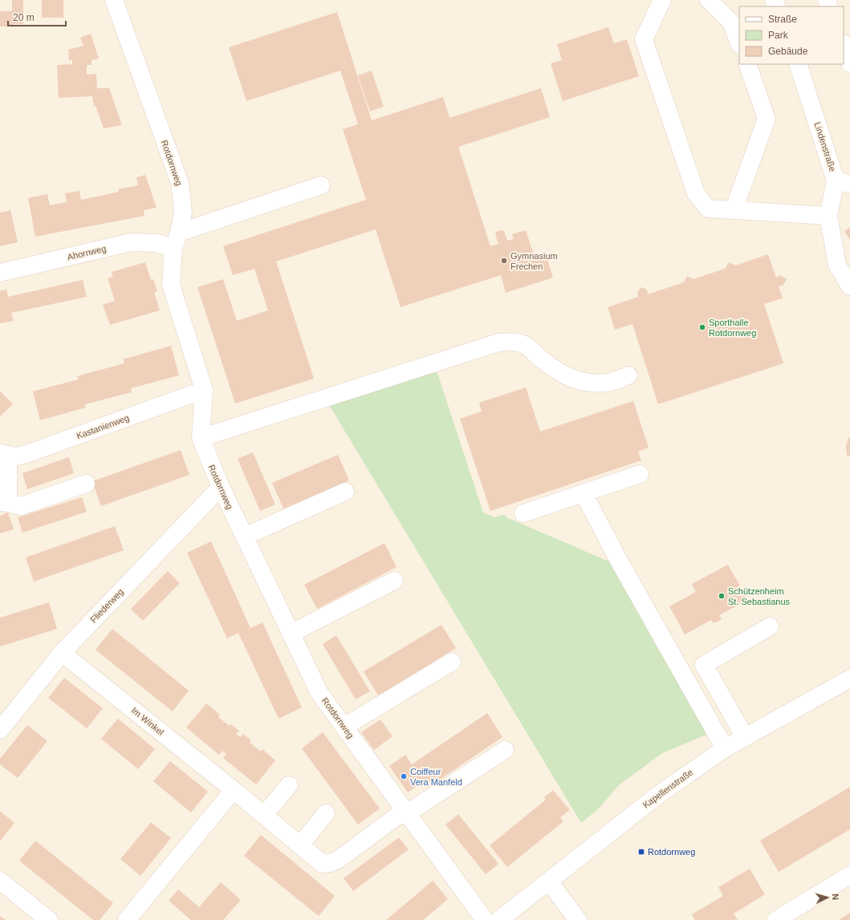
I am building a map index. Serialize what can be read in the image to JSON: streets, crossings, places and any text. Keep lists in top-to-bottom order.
{
  "streets": {
    "street": [
      "Lindenstraße",
      "Rotdornweg",
      "Ahornweg",
      "Kastanienweg",
      "Fliederweg",
      "Im Winkel",
      "Kapellenstraße"
    ]
  },
  "crossings": [
    ["Rotdornweg", "Ahornweg"],
    ["Rotdornweg", "Kastanienweg"],
    ["Rotdornweg", "Fliederweg"],
    ["Rotdornweg", "Im Winkel"],
    ["Fliederweg", "Im Winkel"]
  ],
  "places": {
    "other": [
      "Gymnasium Frechen",
      "Sporthalle Rotdornweg",
      "Schützenheim St. Sebastianus",
      "Coiffeur Vera Manfeld"
    ],
    "transit": ["Rotdornweg"]
  },
  "legend": ["Straße", "Park", "Gebäude"],
  "scale_bar": "20 m",
  "north": "right"
}
